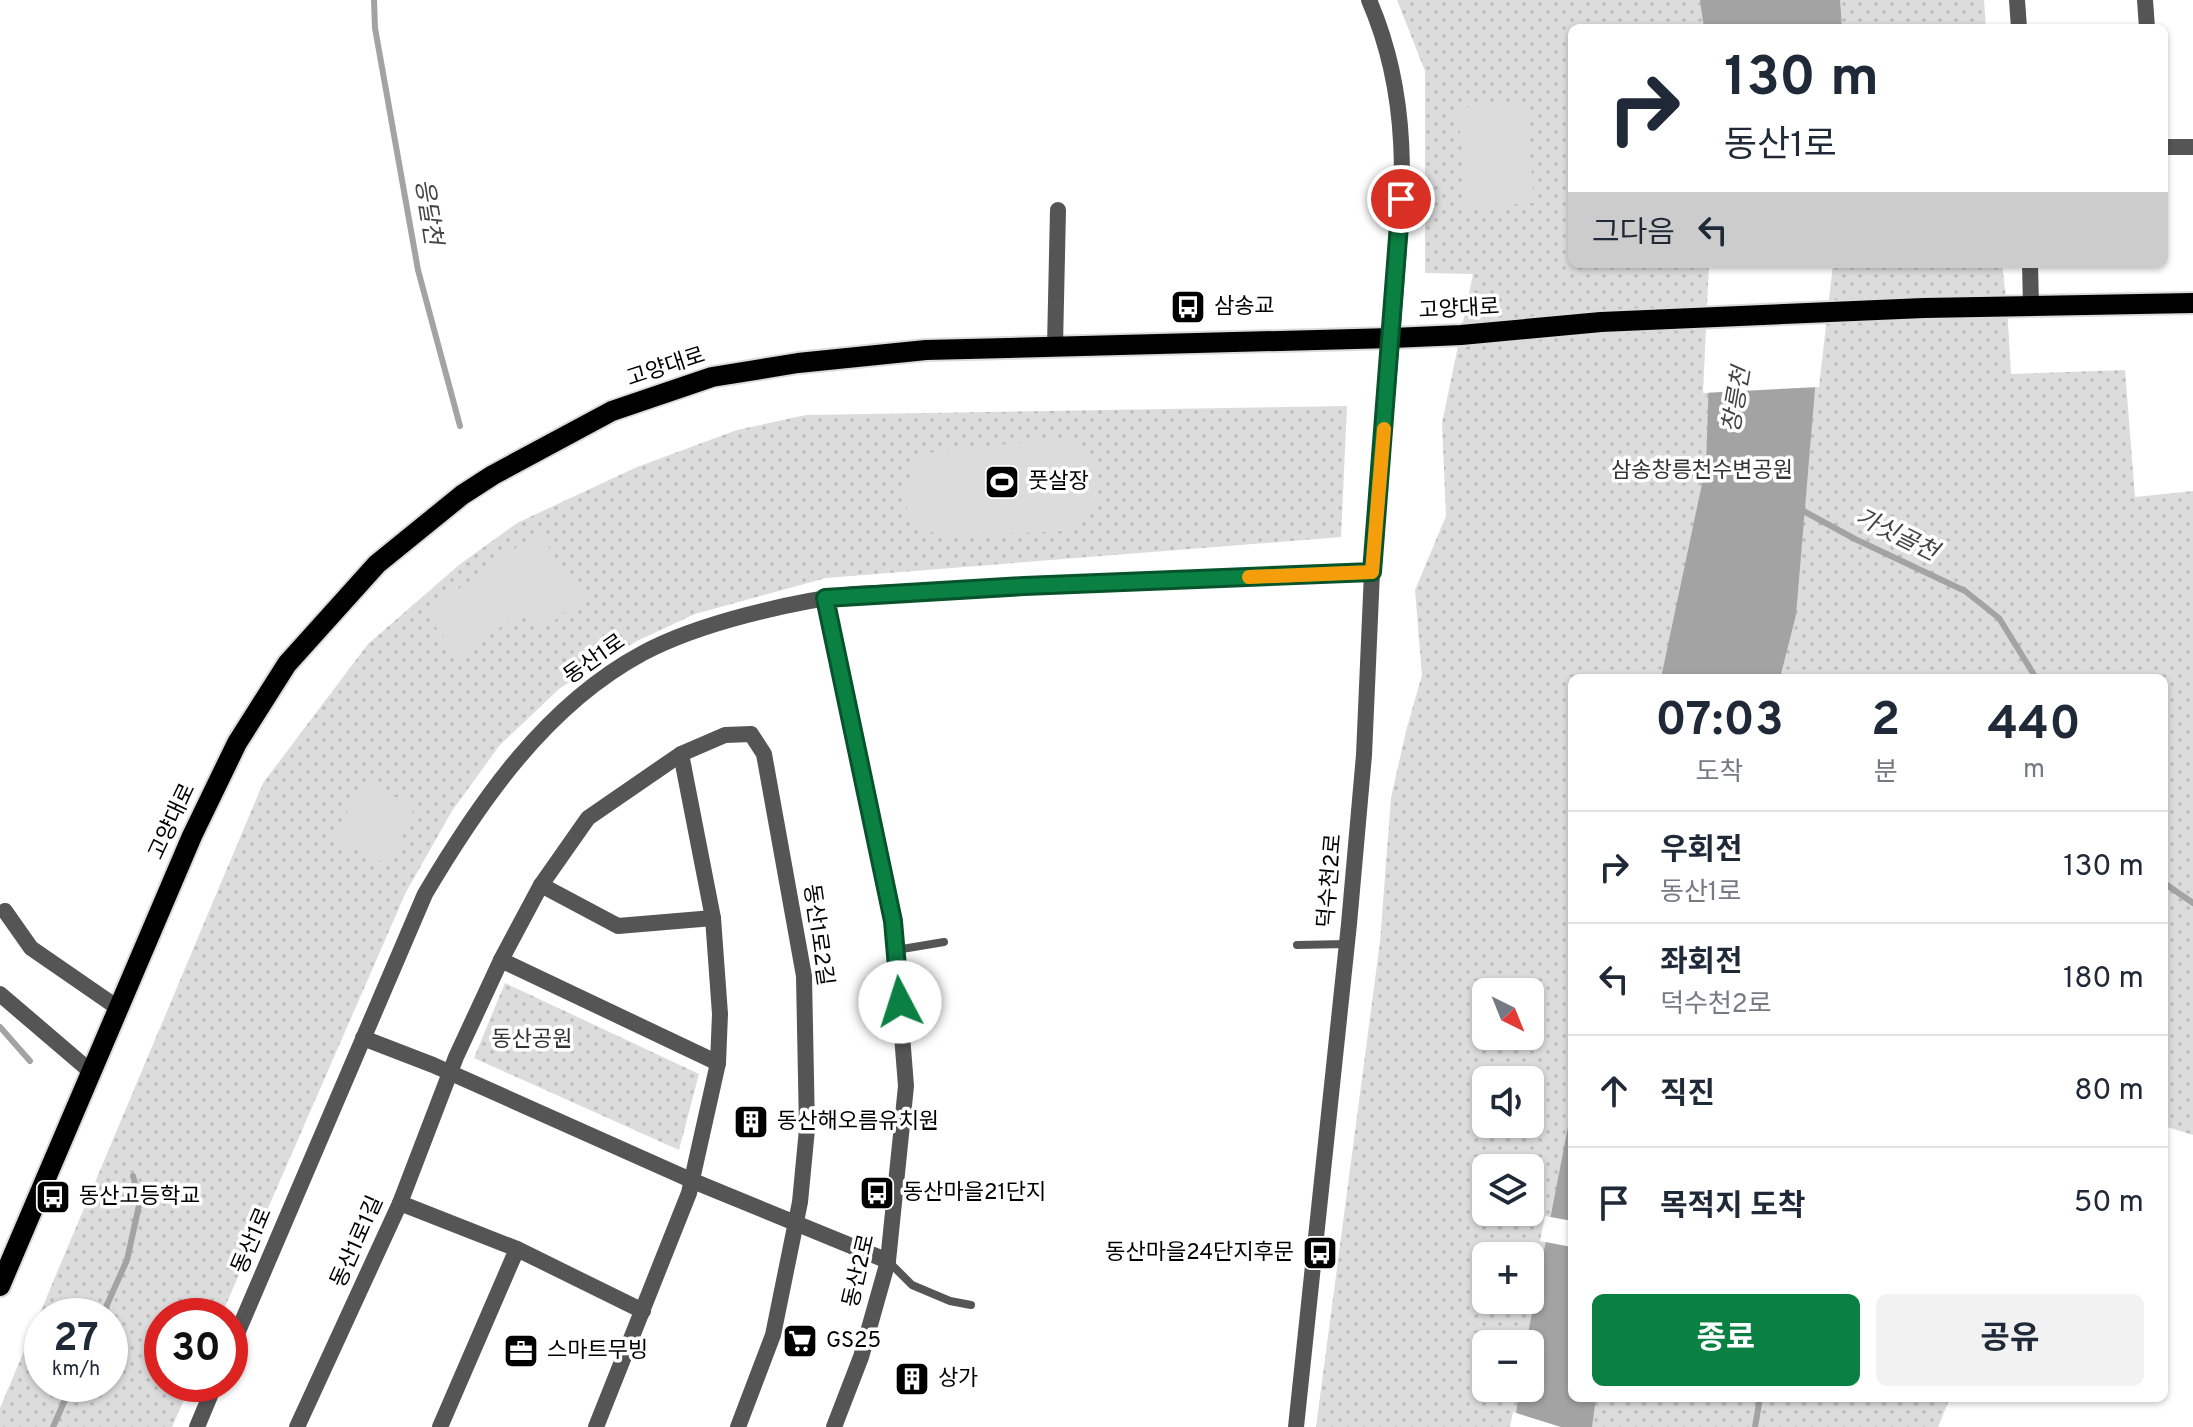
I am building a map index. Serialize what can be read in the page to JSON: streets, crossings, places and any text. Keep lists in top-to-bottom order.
{
  "streets": {
    "main road": ["고양대로"],
    "street": [
      "동산1로",
      "덕수천2로",
      "동산1로2길",
      "동산1로1길",
      "동산2로"
    ]
  },
  "crossings": [
    ["고양대로", "덕수천2로"],
    ["동산1로", "덕수천2로"],
    ["동산1로", "동산2로"],
    ["동산1로2길", "동산1로1길"]
  ],
  "water": ["응달천", "창릉천", "가싯골천"],
  "parks": ["삼송창릉천수변공원", "동산공원"],
  "places": {
    "bus stop": [
      "삼송교",
      "동산마을21단지",
      "동산고등학교",
      "동산마을24단지후문"
    ],
    "sports": ["풋살장"],
    "building": ["동산해오름유치원", "상가"],
    "supermarket": ["GS25"],
    "office": ["스마트무빙"]
  },
  "north": "bottom right",
  "page": {
    "turn": ["130 m", "동산1로"],
    "then": "그다음",
    "eta": [
      "07:03",
      "도착",
      "2",
      "분",
      "440",
      "m"
    ],
    "list": [
      {
        "name": "우회전",
        "note": "동산1로",
        "value": "130 m"
      },
      {
        "name": "좌회전",
        "note": "덕수천2로",
        "value": "180 m"
      },
      {
        "name": "직진",
        "value": "80 m"
      },
      {
        "name": "목적지 도착",
        "value": "50 m"
      }
    ],
    "map_buttons": ["+", "−"],
    "buttons": ["종료", "공유"],
    "speed": "27 km/h",
    "limit": "30"
  }
}
